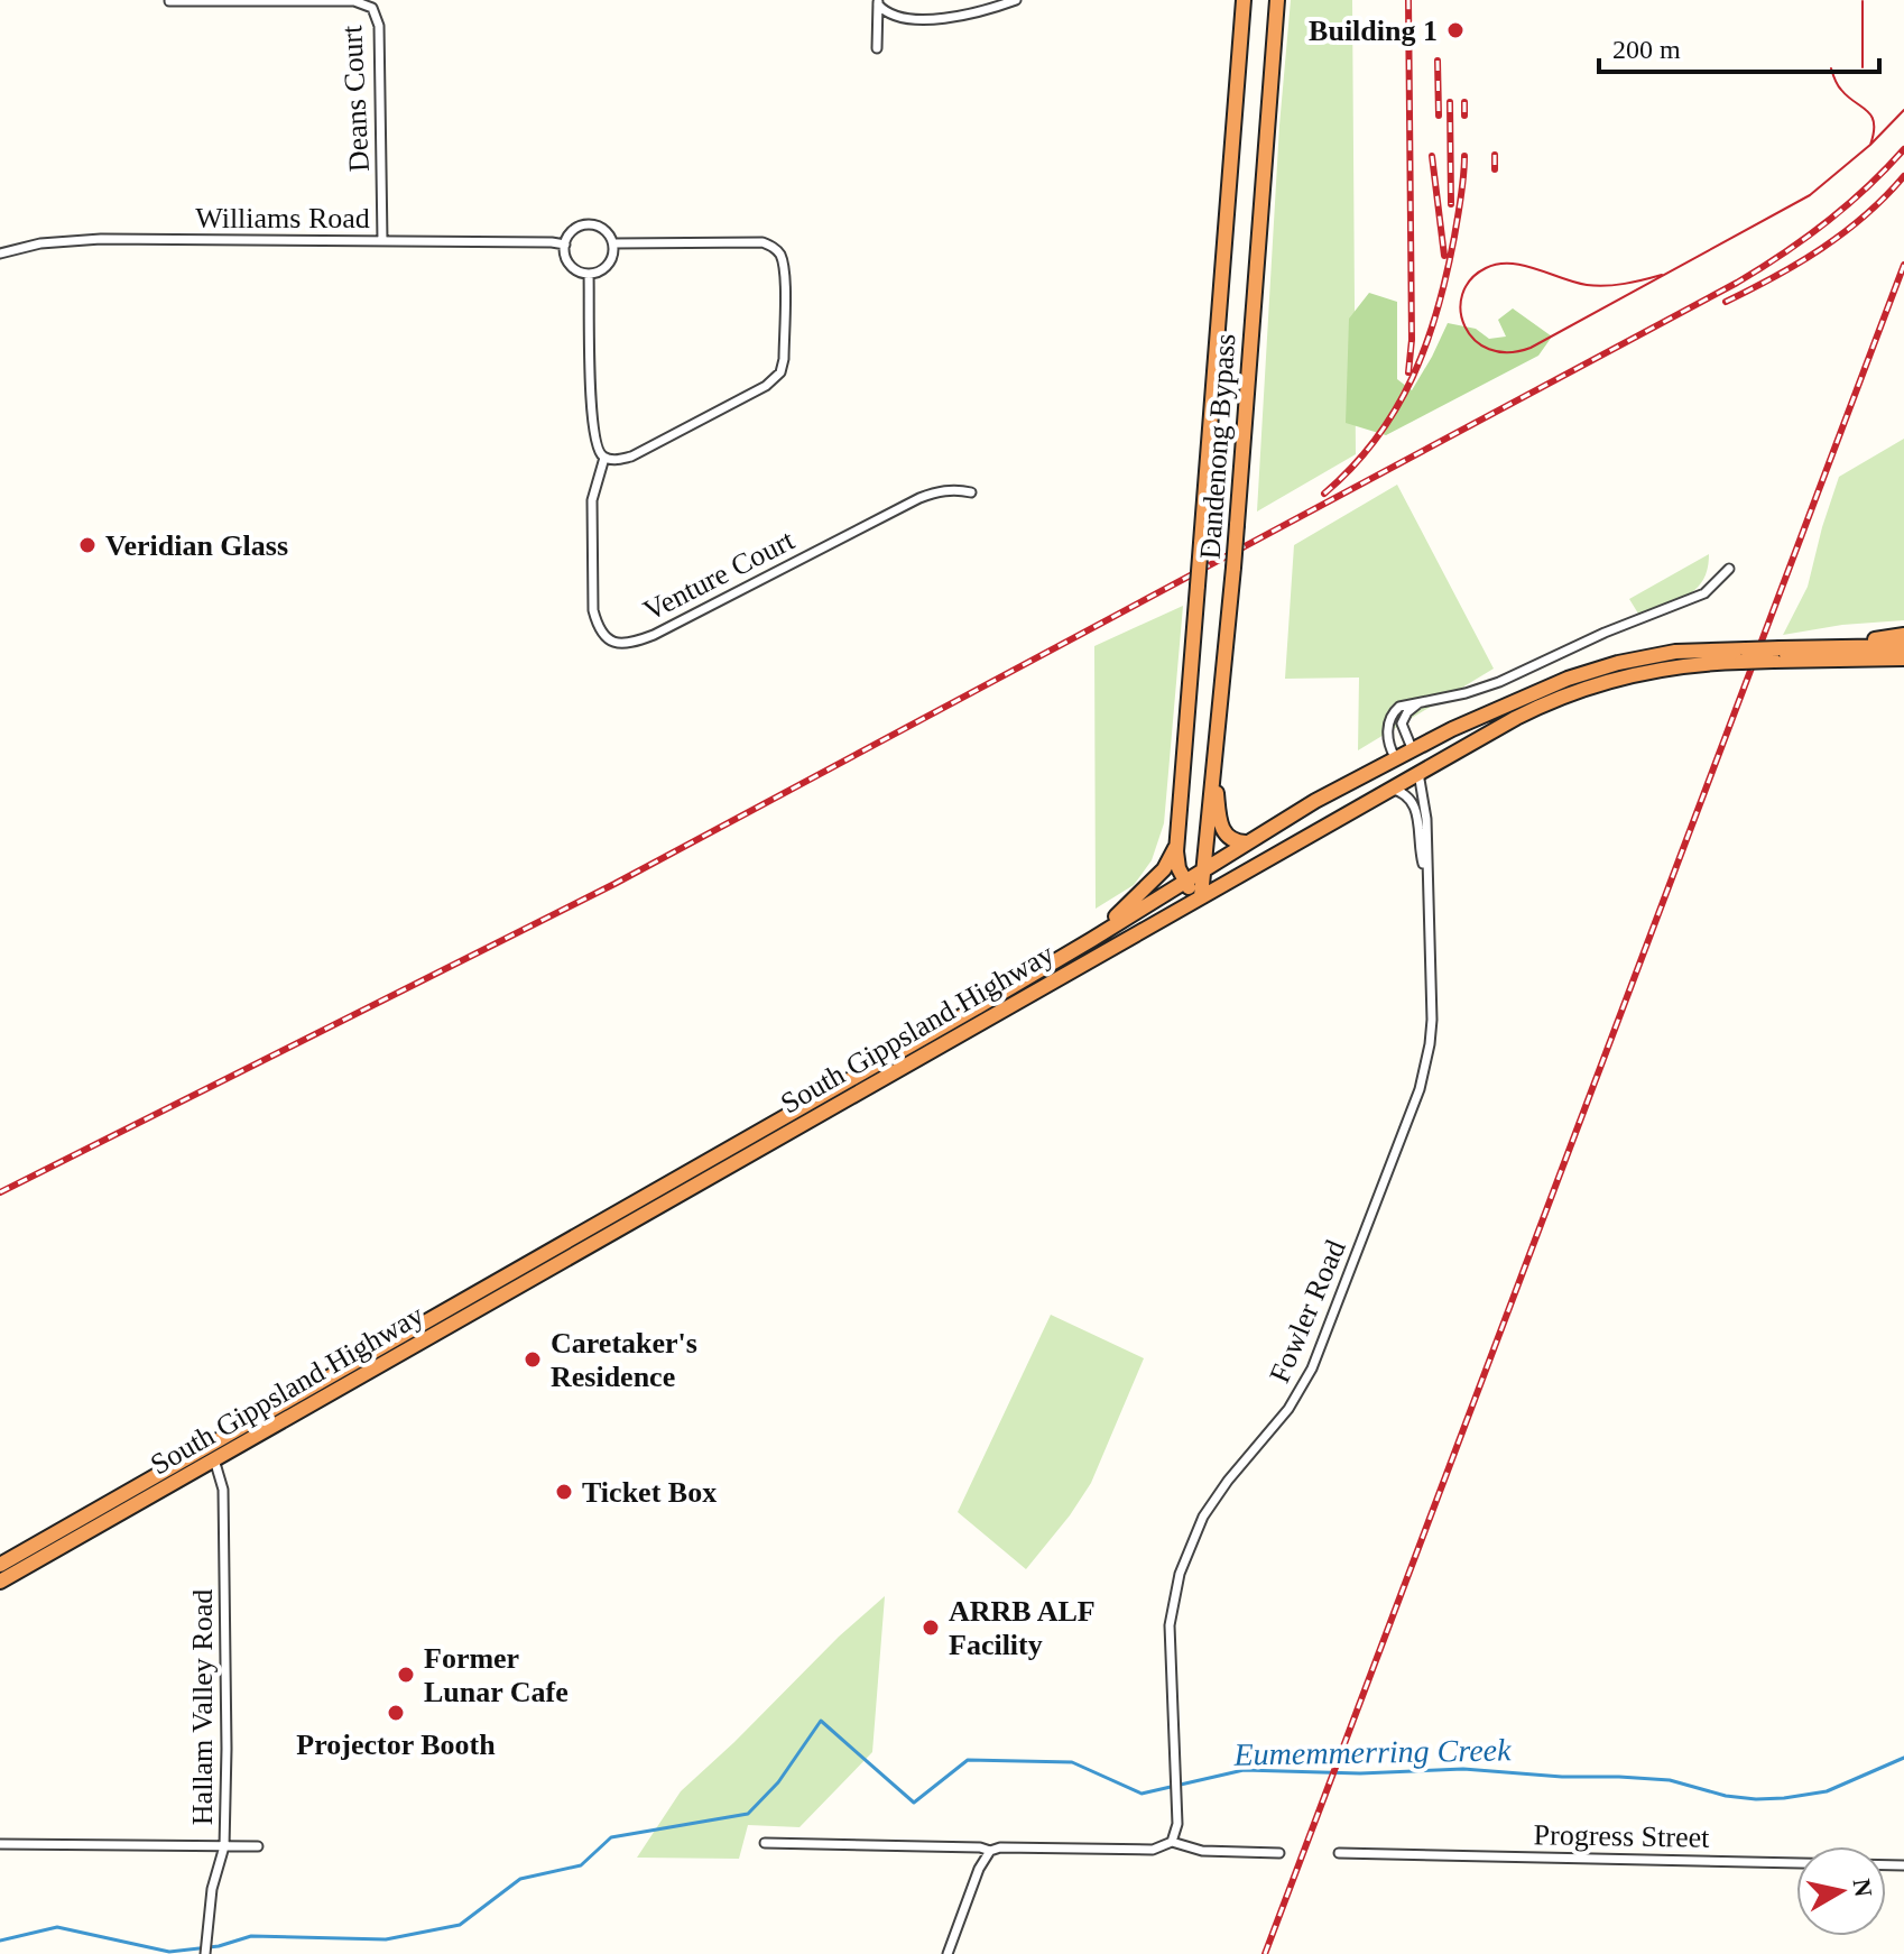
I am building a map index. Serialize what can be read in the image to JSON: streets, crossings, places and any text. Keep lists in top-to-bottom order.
{
  "streets": {
    "highway": ["Dandenong Bypass", "South Gippsland Highway"],
    "street": [
      "Deans Court",
      "Williams Road",
      "Venture Court",
      "Fowler Road",
      "Hallam Valley Road",
      "Progress Street"
    ]
  },
  "crossings": [
    ["Deans Court", "Williams Road"],
    ["Dandenong Bypass", "South Gippsland Highway"],
    ["South Gippsland Highway", "Fowler Road"],
    ["South Gippsland Highway", "Hallam Valley Road"]
  ],
  "water": ["Eumemmerring Creek"],
  "places": [
    "Building 1",
    "Veridian Glass",
    "Caretaker's Residence",
    "Ticket Box",
    "ARRB ALF Facility",
    "Former Lunar Cafe",
    "Projector Booth"
  ],
  "scale_bar": "200 m",
  "north": "right"
}
